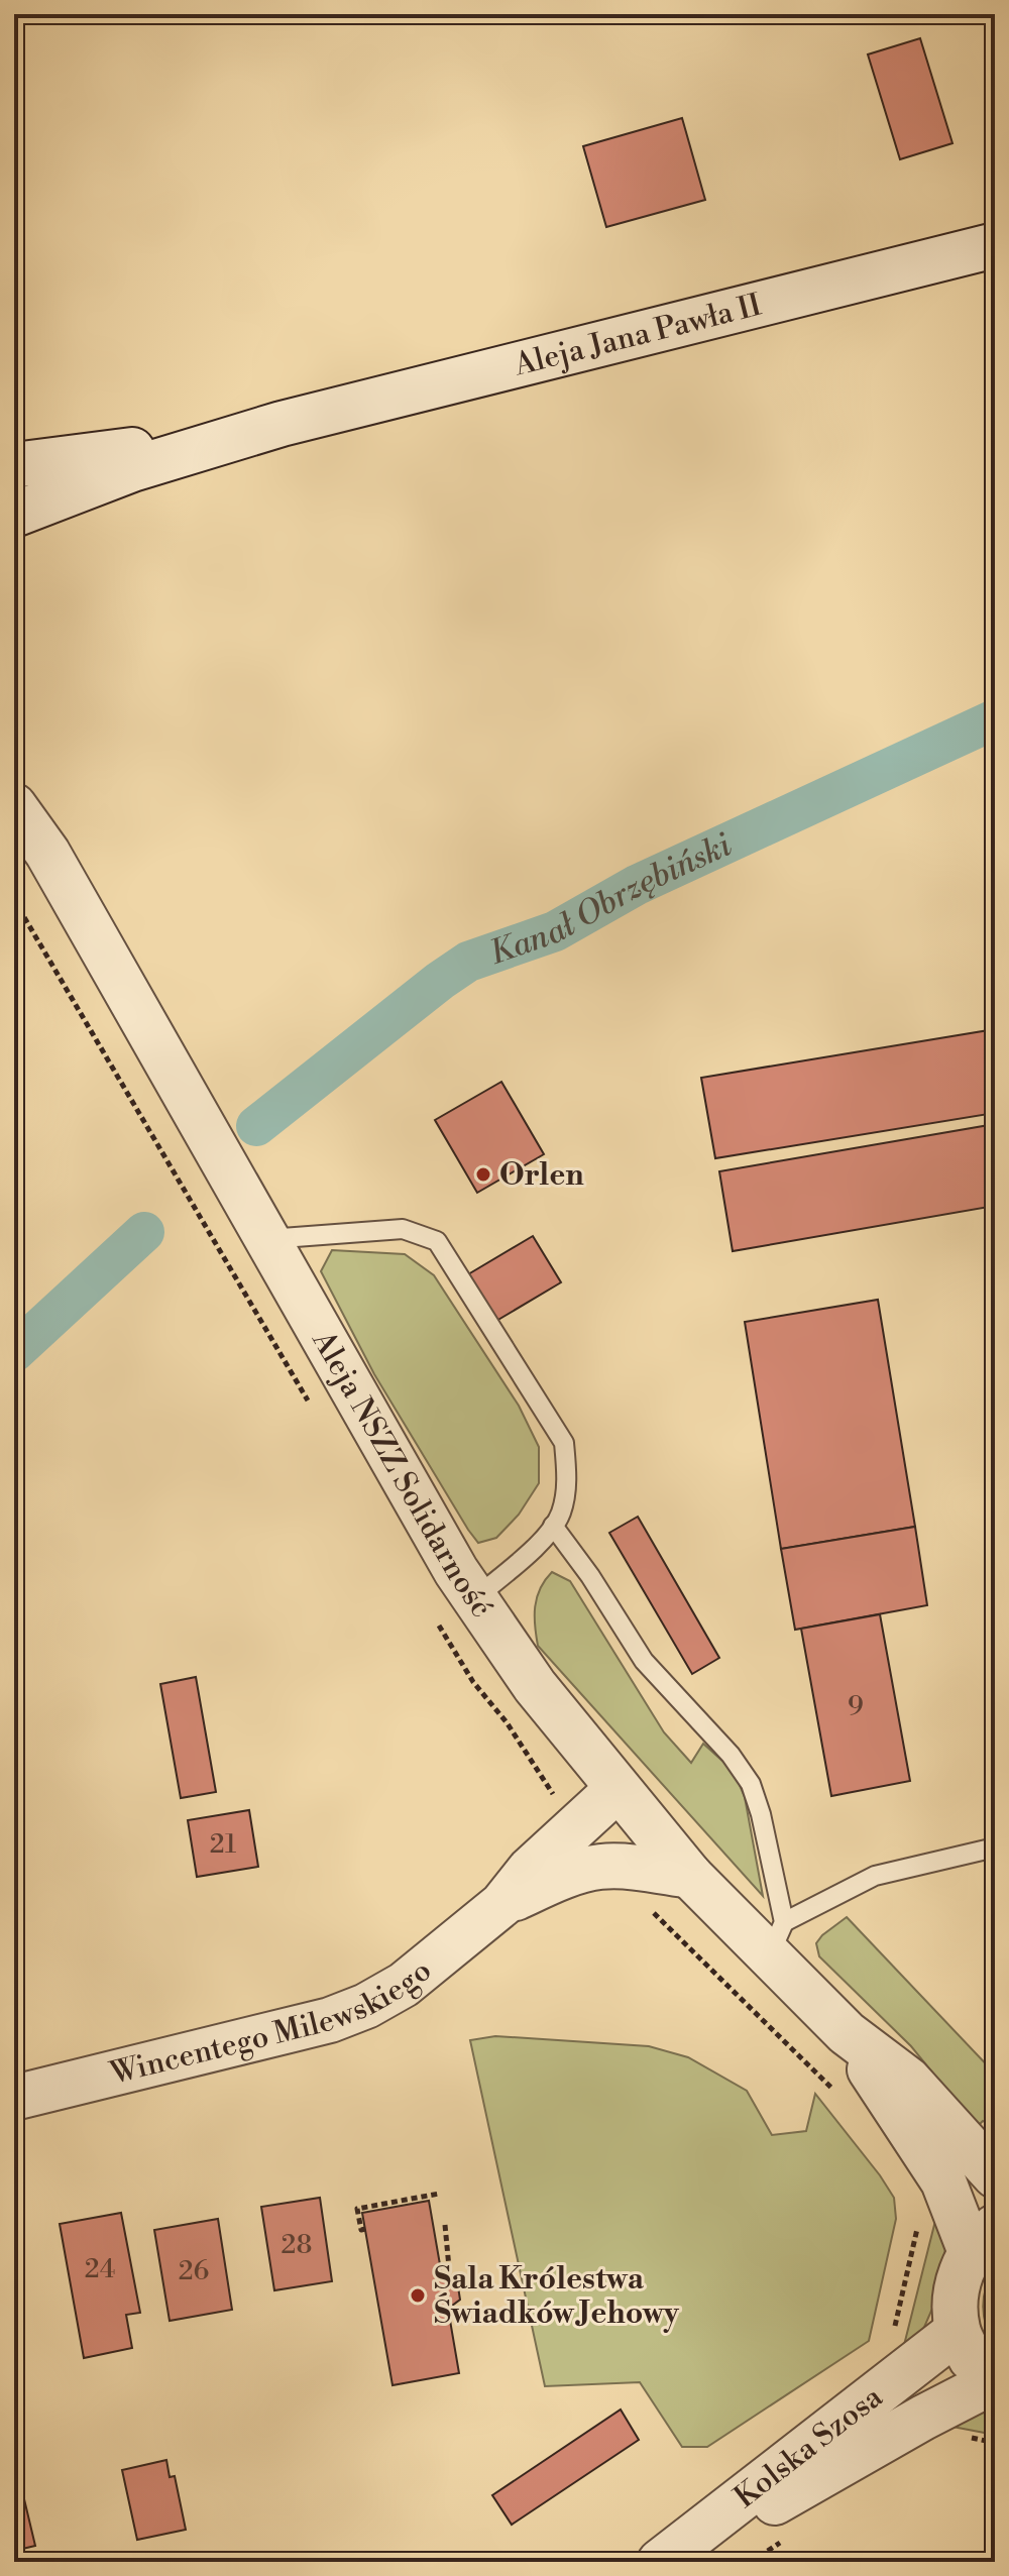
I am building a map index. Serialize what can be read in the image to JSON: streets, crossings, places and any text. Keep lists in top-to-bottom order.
{
  "streets": {
    "street": [
      "Aleja Jana Pawła II",
      "Aleja NSZZ Solidarność",
      "Wincentego Milewskiego",
      "Kolska Szosa"
    ]
  },
  "crossings": [
    ["Aleja NSZZ Solidarność", "Wincentego Milewskiego"]
  ],
  "water": ["Kanał Obrzębiński"],
  "places": ["Orlen", "Sala Królestwa Świadków Jehowy"],
  "house_numbers": [
    "9",
    "21",
    "28",
    "24",
    "26"
  ]
}
